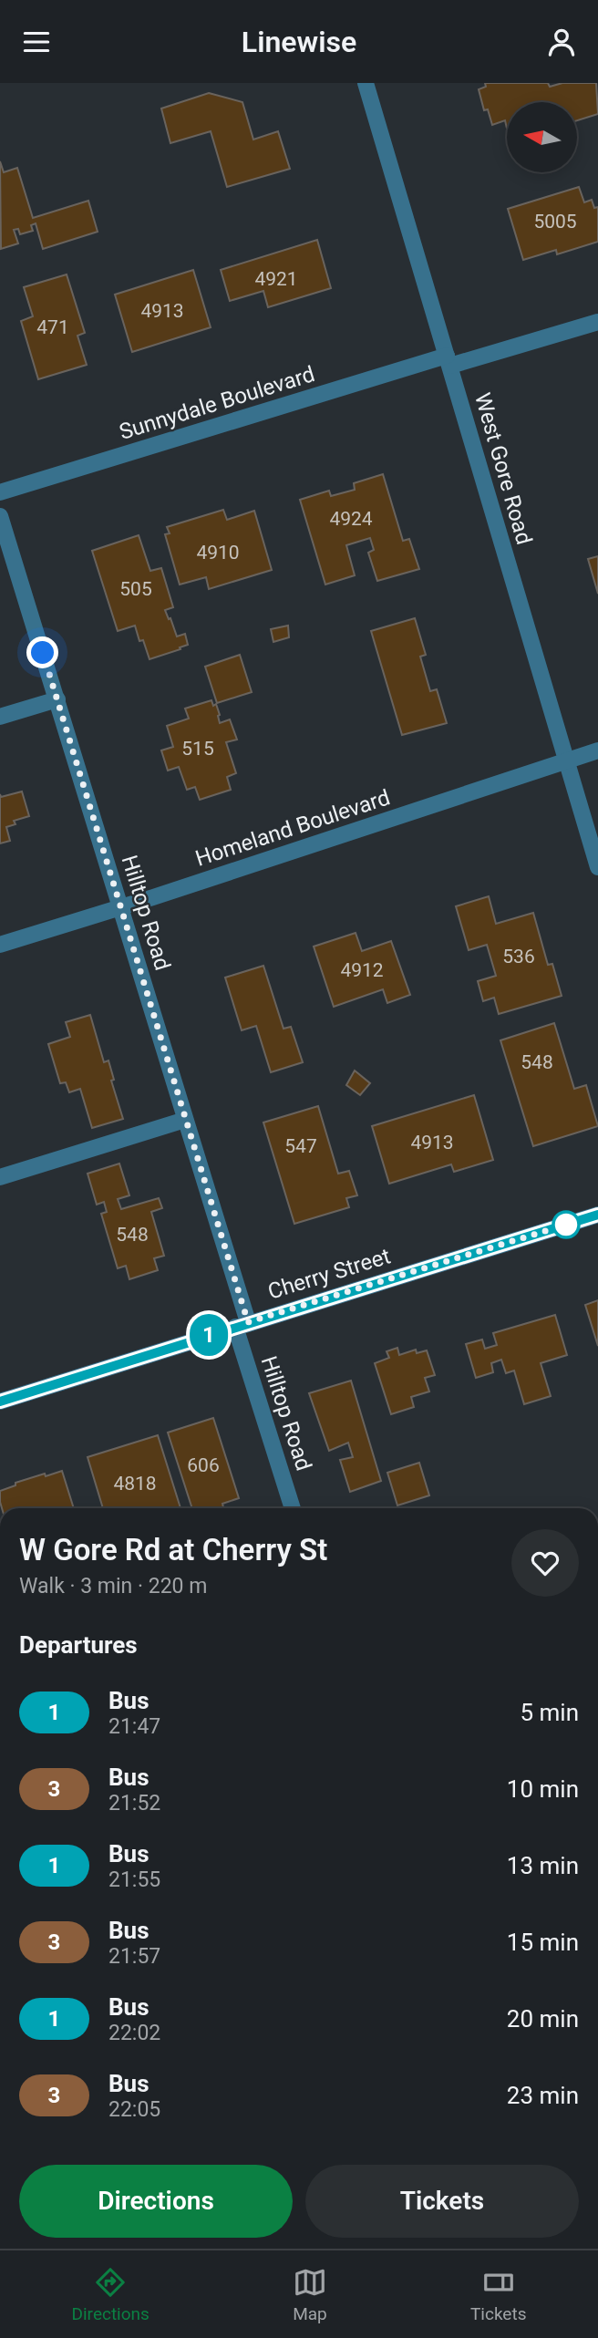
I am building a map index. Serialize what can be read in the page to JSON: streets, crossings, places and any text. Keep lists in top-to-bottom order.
{
  "streets": {
    "street": [
      "Sunnydale Boulevard",
      "West Gore Road",
      "Homeland Boulevard",
      "Hilltop Road",
      "Cherry Street"
    ]
  },
  "crossings": [
    ["Sunnydale Boulevard", "West Gore Road"],
    ["West Gore Road", "Homeland Boulevard"],
    ["Homeland Boulevard", "Hilltop Road"],
    ["Hilltop Road", "Cherry Street"]
  ],
  "lines": ["bus line 1"],
  "house_numbers": [
    "5005",
    "4921",
    "4913",
    "471",
    "4924",
    "4910",
    "505",
    "515",
    "536",
    "4912",
    "548",
    "4913",
    "547",
    "548",
    "606",
    "4818"
  ],
  "north": "left",
  "page": {
    "header": "Linewise",
    "on_map": "1",
    "heading": [
      ["W Gore Rd at Cherry St", "Walk · 3 min · 220 m"],
      "Departures"
    ],
    "list": [
      {
        "mark": "1",
        "name": "Bus",
        "note": "21:47",
        "value": "5 min"
      },
      {
        "mark": "3",
        "name": "Bus",
        "note": "21:52",
        "value": "10 min"
      },
      {
        "mark": "1",
        "name": "Bus",
        "note": "21:55",
        "value": "13 min"
      },
      {
        "mark": "3",
        "name": "Bus",
        "note": "21:57",
        "value": "15 min"
      },
      {
        "mark": "1",
        "name": "Bus",
        "note": "22:02",
        "value": "20 min"
      },
      {
        "mark": "3",
        "name": "Bus",
        "note": "22:05",
        "value": "23 min"
      }
    ],
    "buttons": ["Directions", "Tickets"],
    "tabs": ["Directions", "Map", "Tickets"]
  }
}
